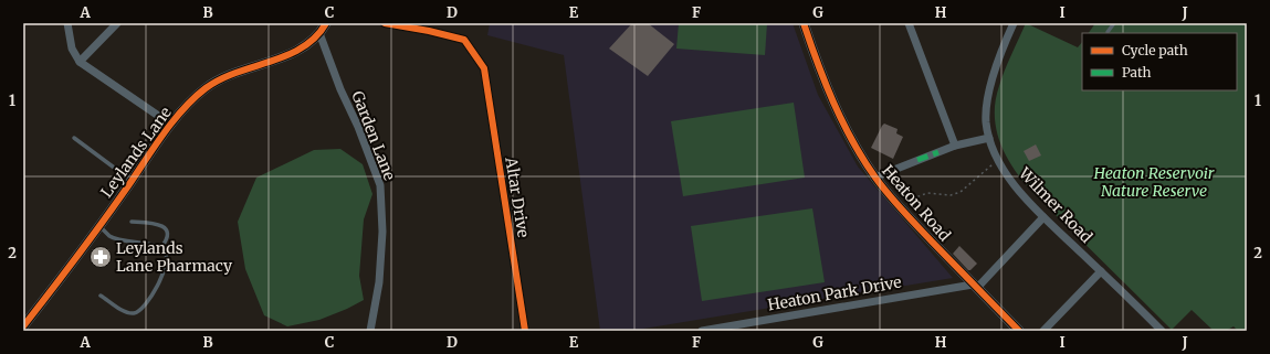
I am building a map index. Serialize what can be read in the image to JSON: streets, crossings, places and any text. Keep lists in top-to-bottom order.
{
  "streets": {
    "street": [
      "Garden Lane",
      "Leylands Lane",
      "Altar Drive",
      "Heaton Road",
      "Wilmer Road",
      "Heaton Park Drive"
    ]
  },
  "crossings": [
    ["Garden Lane", "Leylands Lane"],
    ["Heaton Road", "Heaton Park Drive"]
  ],
  "parks": ["Heaton Reservoir Nature Reserve"],
  "places": {
    "pharmacy": ["Leylands Lane Pharmacy"]
  },
  "legend": ["Cycle path", "Path"],
  "grid": {
    "columns": [
      "A",
      "B",
      "C",
      "D",
      "E",
      "F",
      "G",
      "H",
      "I",
      "J"
    ],
    "rows": ["1", "2"]
  }
}
